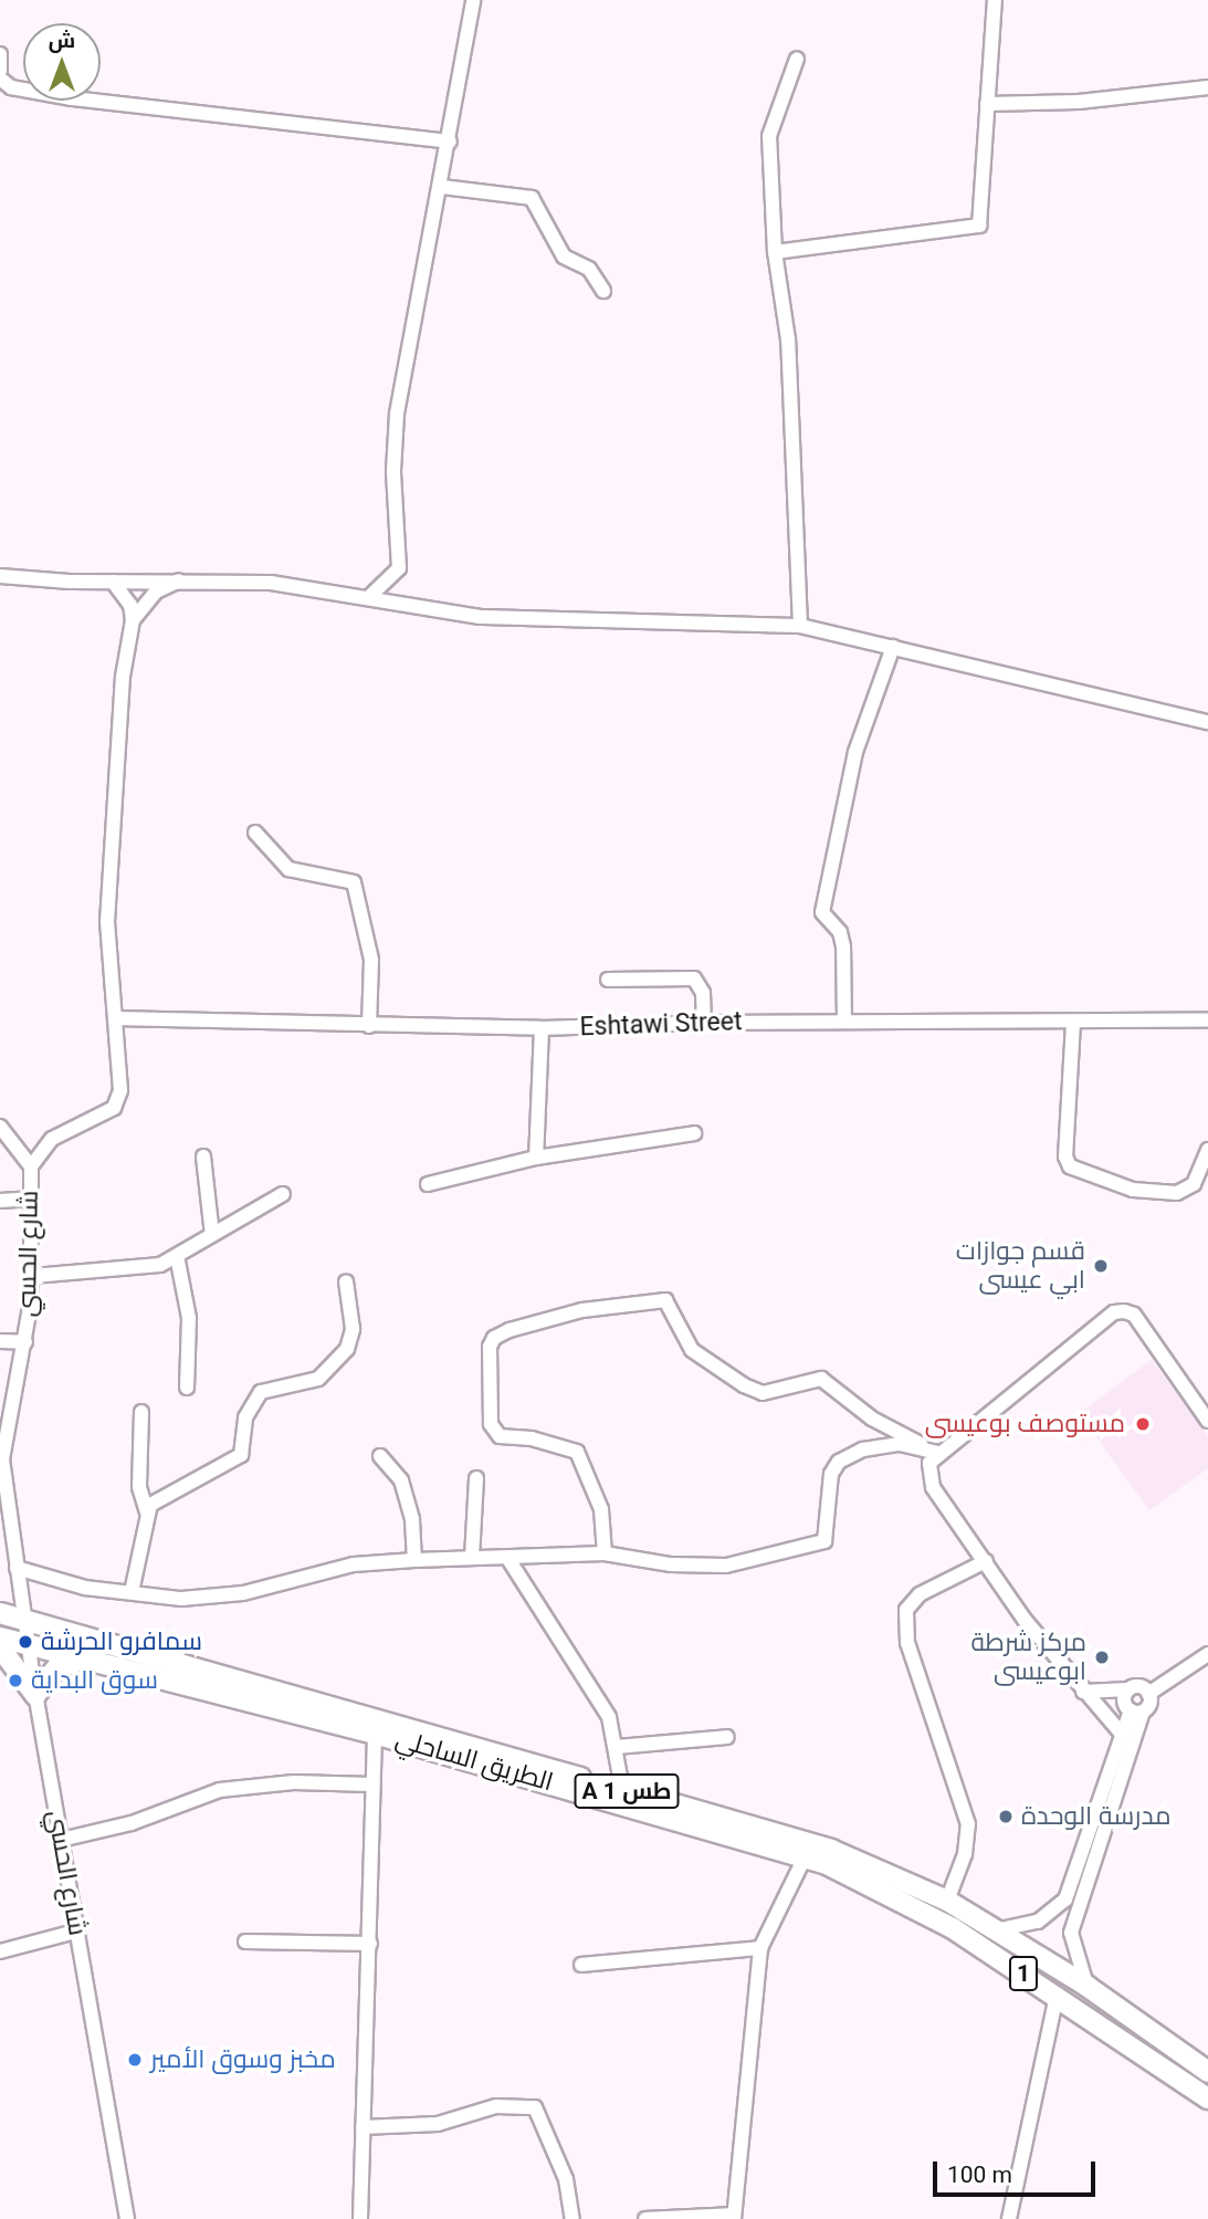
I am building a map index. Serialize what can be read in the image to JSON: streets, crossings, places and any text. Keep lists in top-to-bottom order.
{
  "streets": {
    "highway": ["الطريق الساحلي", "A 1 طس", "1"],
    "street": ["Eshtawi Street", "شارع الحسي"]
  },
  "crossings": [
    ["Eshtawi Street", "شارع الحسي"],
    ["شارع الحسي", "الطريق الساحلي"]
  ],
  "places": [
    "قسم جوازات ابي عيسى",
    "مستوصف بوعيسى",
    "سمافرو الحرشة",
    "مركز شرطة ابوعيسى",
    "سوق البداية",
    "مدرسة الوحدة",
    "مخبز وسوق الأمير"
  ],
  "scale_bar": "100 m",
  "north": "top"
}
